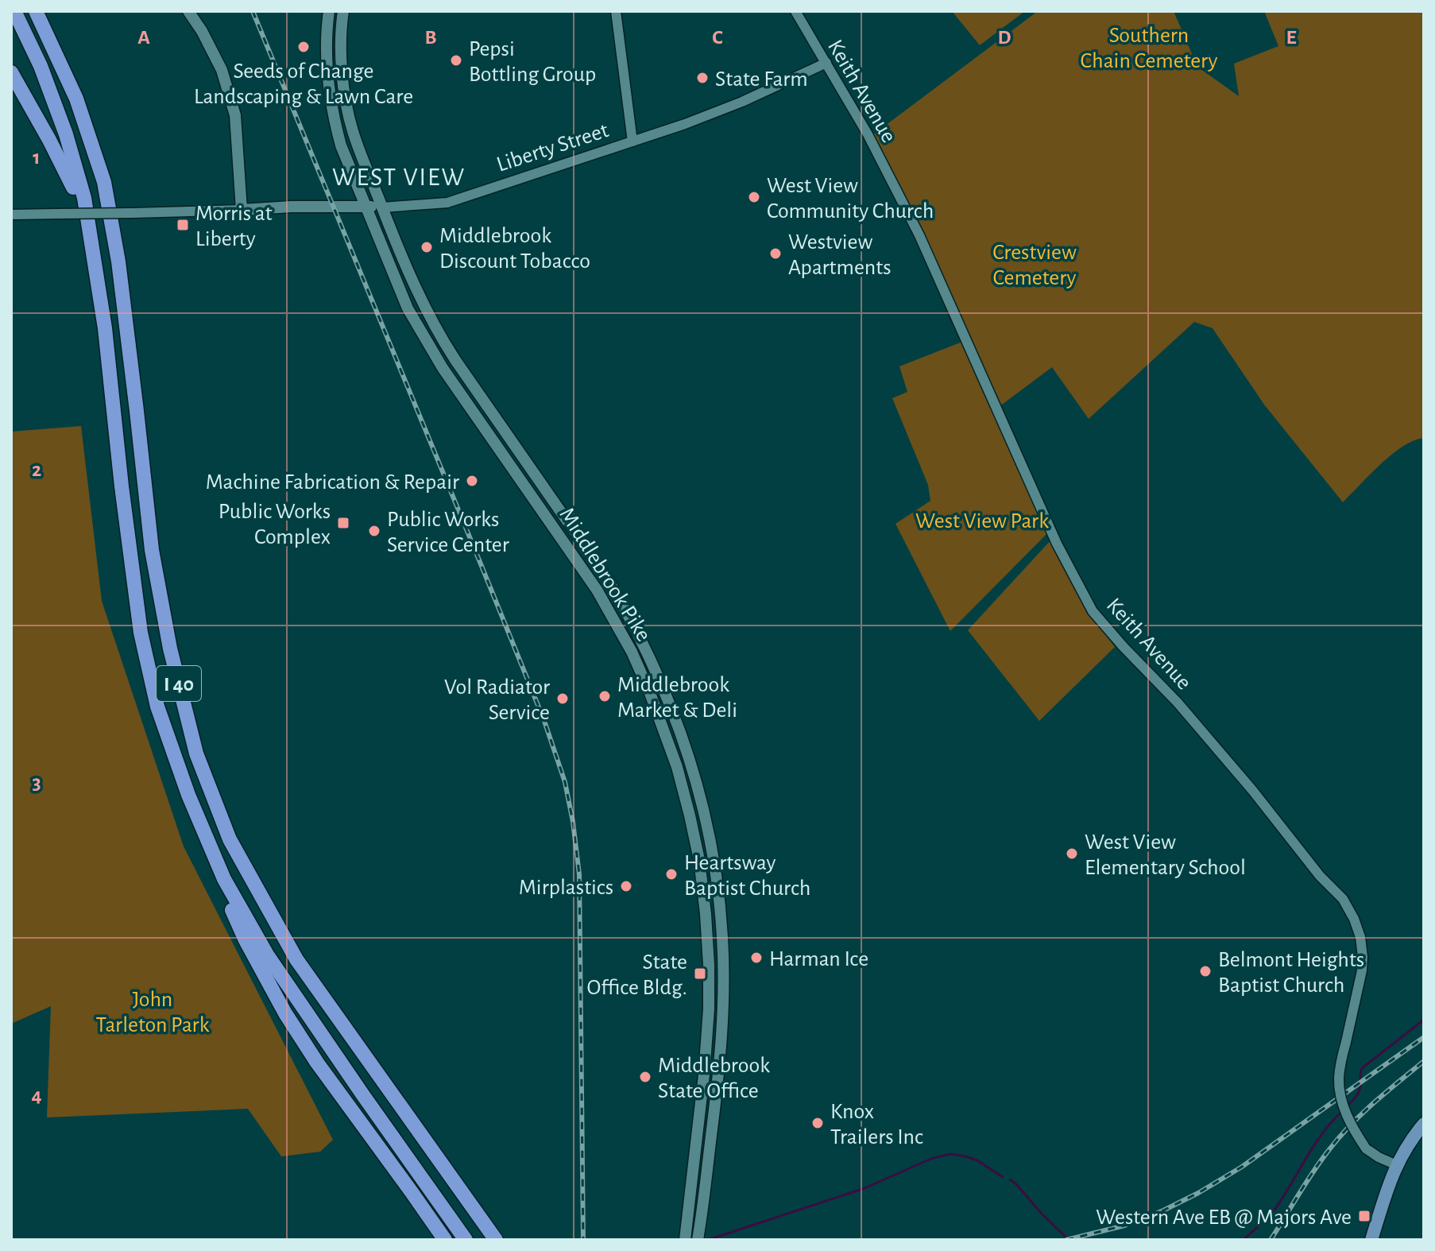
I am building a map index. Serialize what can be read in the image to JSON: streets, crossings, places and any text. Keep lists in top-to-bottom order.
{
  "streets": {
    "highway": ["I 40"],
    "main road": ["Liberty Street", "Middlebrook Pike"],
    "street": ["Keith Avenue"]
  },
  "crossings": [
    ["Keith Avenue", "Liberty Street"],
    ["Liberty Street", "Middlebrook Pike"]
  ],
  "districts": ["WEST VIEW"],
  "parks": [
    "Southern Chain Cemetery",
    "Crestview Cemetery",
    "West View Park",
    "John Tarleton Park"
  ],
  "places": {
    "other": [
      "Seeds of Change Landscaping & Lawn Care",
      "Pepsi Bottling Group",
      "State Farm",
      "West View Community Church",
      "Middlebrook Discount Tobacco",
      "Westview Apartments",
      "Machine Fabrication & Repair",
      "Public Works Service Center",
      "Middlebrook Market & Deli",
      "Vol Radiator Service",
      "West View Elementary School",
      "Heartsway Baptist Church",
      "Mirplastics",
      "Harman Ice",
      "Belmont Heights Baptist Church",
      "Middlebrook State Office",
      "Knox Trailers Inc"
    ],
    "transit": [
      "Morris at Liberty",
      "Public Works Complex",
      "State Office Bldg.",
      "Western Ave EB @ Majors Ave"
    ]
  },
  "grid": {
    "columns": [
      "A",
      "B",
      "C",
      "D",
      "E"
    ],
    "rows": [
      "1",
      "2",
      "3",
      "4"
    ]
  }
}
